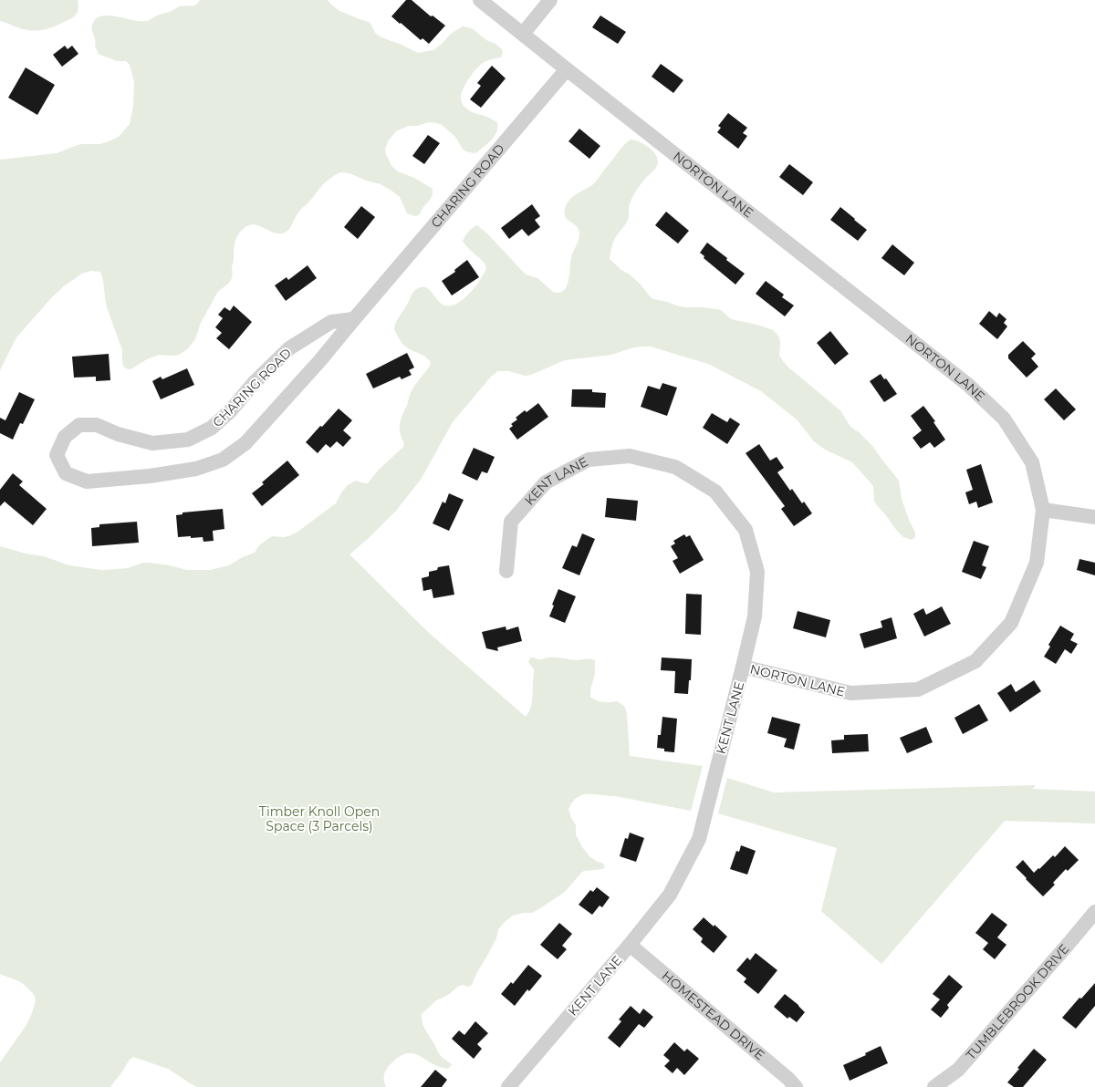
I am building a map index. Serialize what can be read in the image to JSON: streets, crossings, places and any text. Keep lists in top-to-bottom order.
{
  "streets": {
    "street": [
      "NORTON LANE",
      "CHARING ROAD",
      "KENT LANE",
      "TUMBLEBROOK DRIVE",
      "HOMESTEAD DRIVE"
    ]
  },
  "crossings": [
    ["NORTON LANE", "CHARING ROAD"],
    ["NORTON LANE", "KENT LANE"],
    ["KENT LANE", "HOMESTEAD DRIVE"]
  ],
  "parks": ["Timber Knoll Open Space (3 Parcels)"]
}
